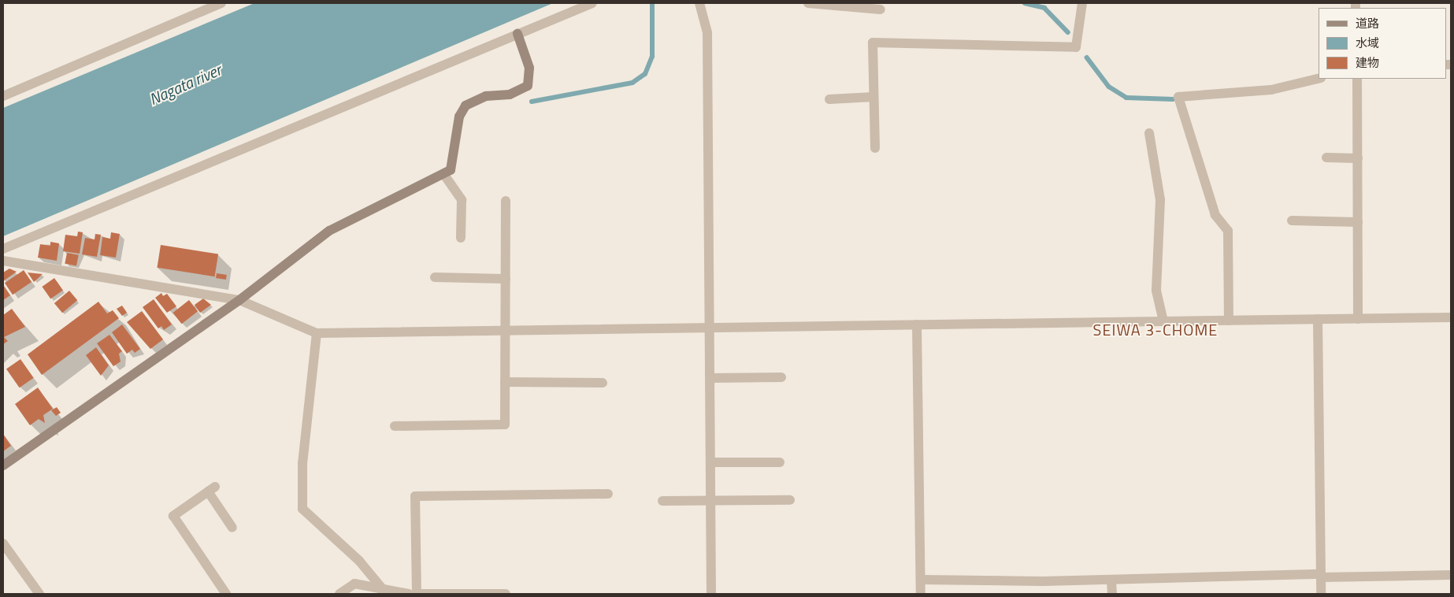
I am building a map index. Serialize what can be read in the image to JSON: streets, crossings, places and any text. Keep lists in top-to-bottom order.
{
  "districts": ["SEIWA 3-CHOME"],
  "water": ["Nagata river"],
  "legend": ["道路", "水域", "建物"]
}
